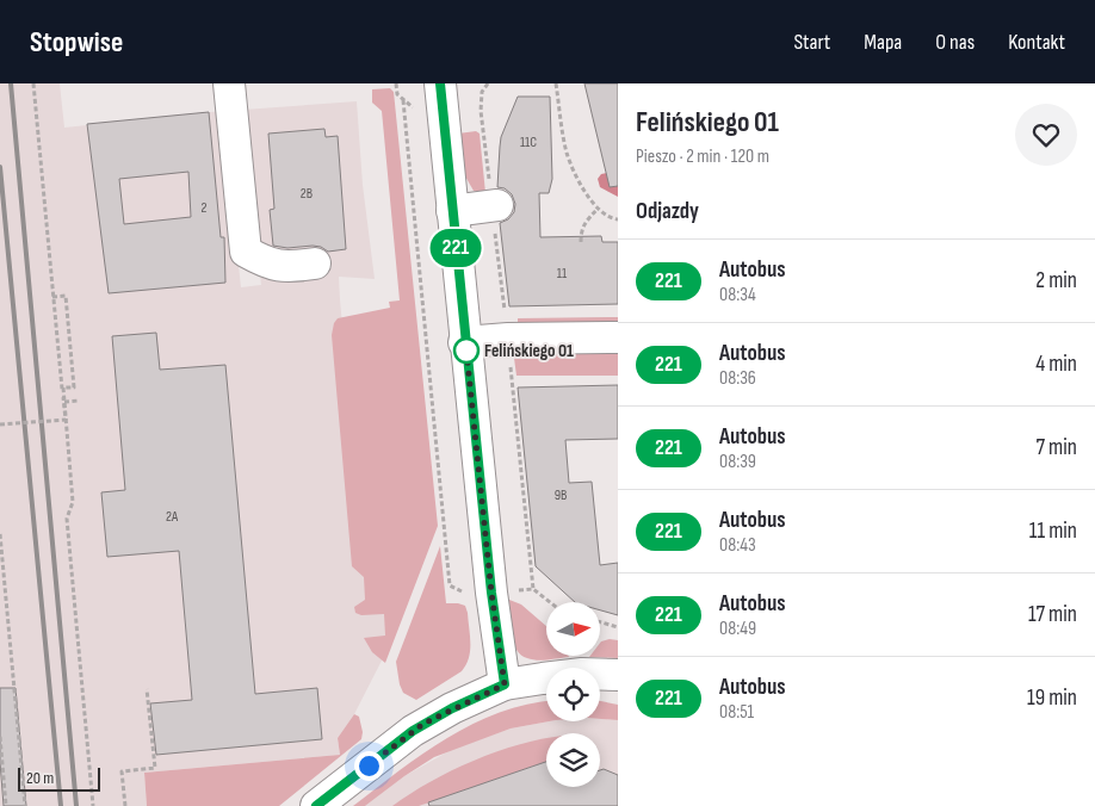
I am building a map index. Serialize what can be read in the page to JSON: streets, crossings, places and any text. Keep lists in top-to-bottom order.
{
  "places": ["Felińskiego 01"],
  "lines": ["bus line 221"],
  "house_numbers": [
    "11C",
    "2B",
    "2",
    "11",
    "9B",
    "2A"
  ],
  "scale_bar": "20 m",
  "north": "right",
  "page": {
    "header": "Stopwise",
    "nav": [
      "Start",
      "Mapa",
      "O nas",
      "Kontakt"
    ],
    "on_map": "221",
    "heading": [
      ["Felińskiego 01", "Pieszo · 2 min · 120 m"],
      "Odjazdy"
    ],
    "list": [
      {
        "mark": "221",
        "name": "Autobus",
        "note": "08:34",
        "value": "2 min"
      },
      {
        "mark": "221",
        "name": "Autobus",
        "note": "08:36",
        "value": "4 min"
      },
      {
        "mark": "221",
        "name": "Autobus",
        "note": "08:39",
        "value": "7 min"
      },
      {
        "mark": "221",
        "name": "Autobus",
        "note": "08:43",
        "value": "11 min"
      },
      {
        "mark": "221",
        "name": "Autobus",
        "note": "08:49",
        "value": "17 min"
      },
      {
        "mark": "221",
        "name": "Autobus",
        "note": "08:51",
        "value": "19 min"
      }
    ],
    "scale": "20 m"
  }
}
